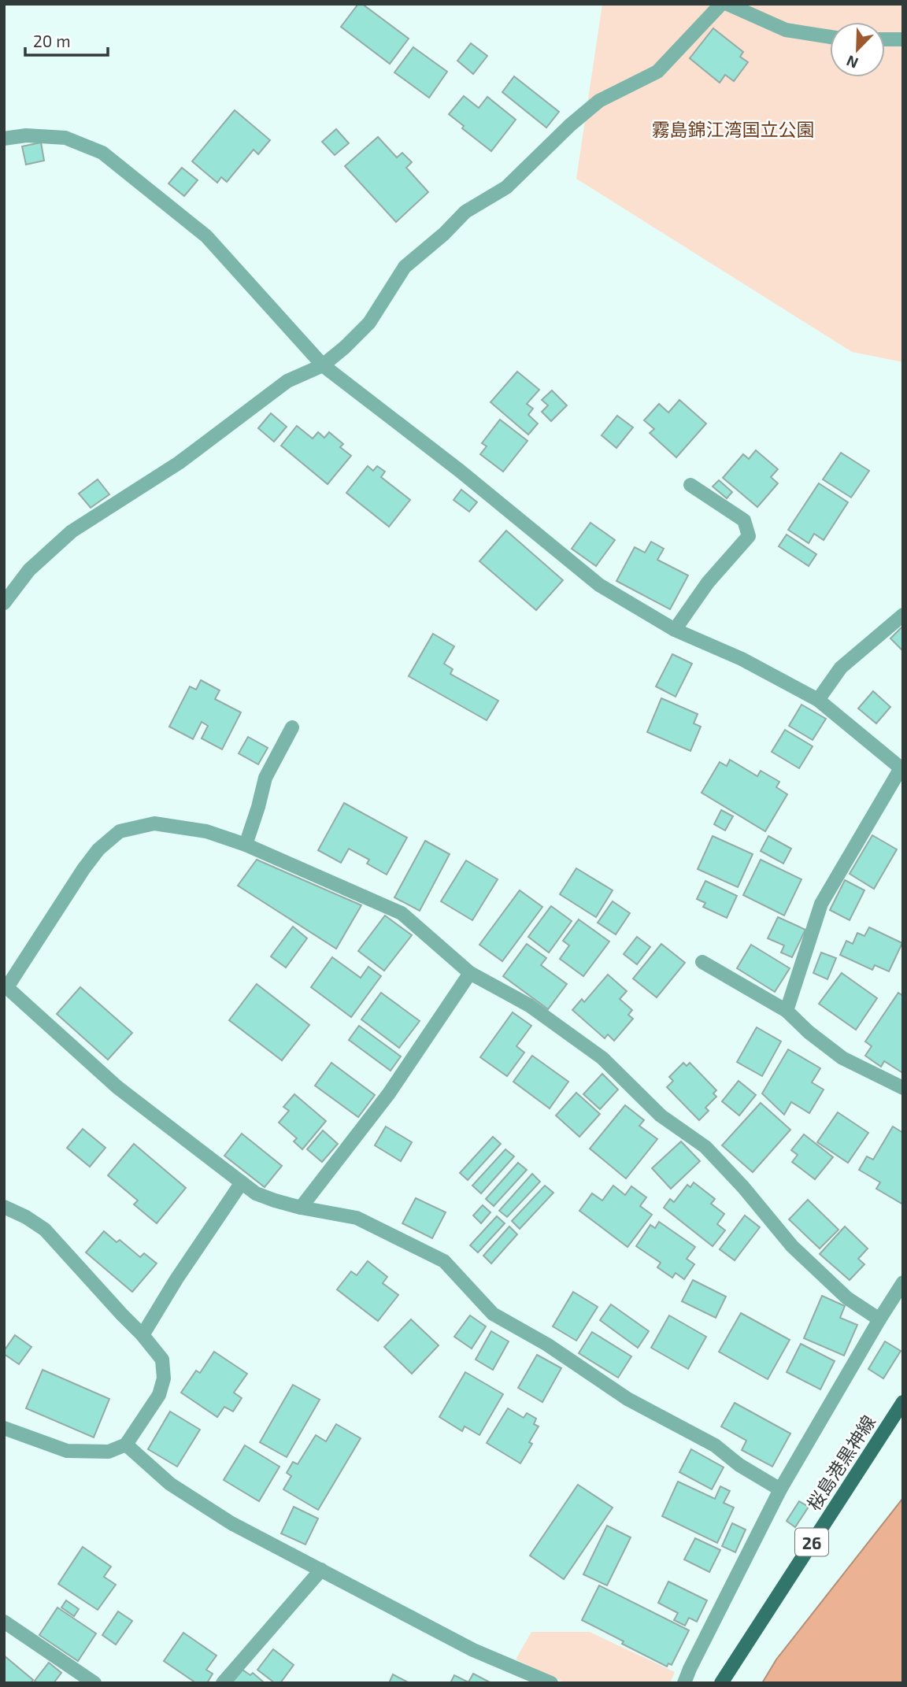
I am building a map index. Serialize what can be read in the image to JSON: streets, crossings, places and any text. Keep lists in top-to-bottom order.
{
  "streets": {
    "main road": ["桜島港黒神線", "26"]
  },
  "parks": ["霧島錦江湾国立公園"],
  "scale_bar": "20 m",
  "north": "bottom left"
}
